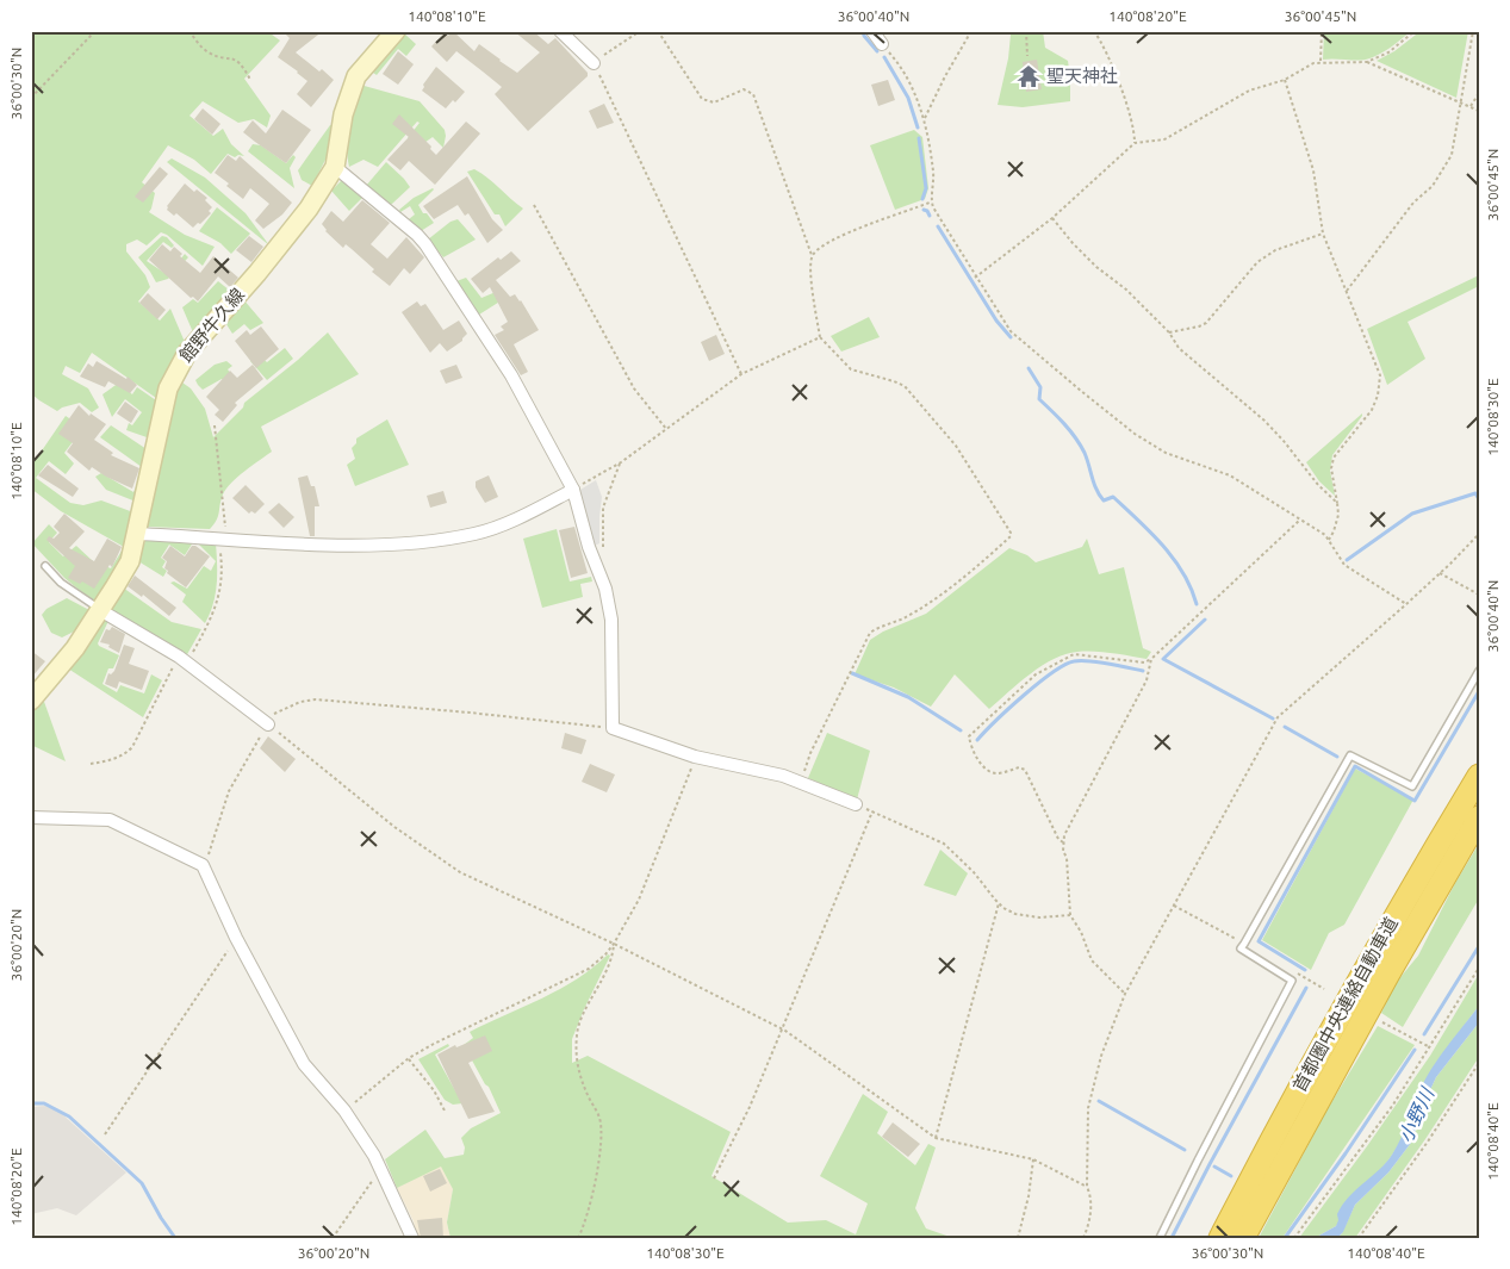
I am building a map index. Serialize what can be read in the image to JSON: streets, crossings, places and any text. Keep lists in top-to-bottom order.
{
  "streets": {
    "highway": ["首都圏中央連絡自動車道"],
    "main road": ["館野牛久線"]
  },
  "water": ["小野川"],
  "places": {
    "temple": ["聖天神社"]
  },
  "coordinates": [
    "140°08'10\"E",
    "36°00'40\"N",
    "140°08'20\"E",
    "36°00'45\"N",
    "36°00'30\"N",
    "140°08'30\"E",
    "36°00'20\"N",
    "140°08'40\"E"
  ]
}
